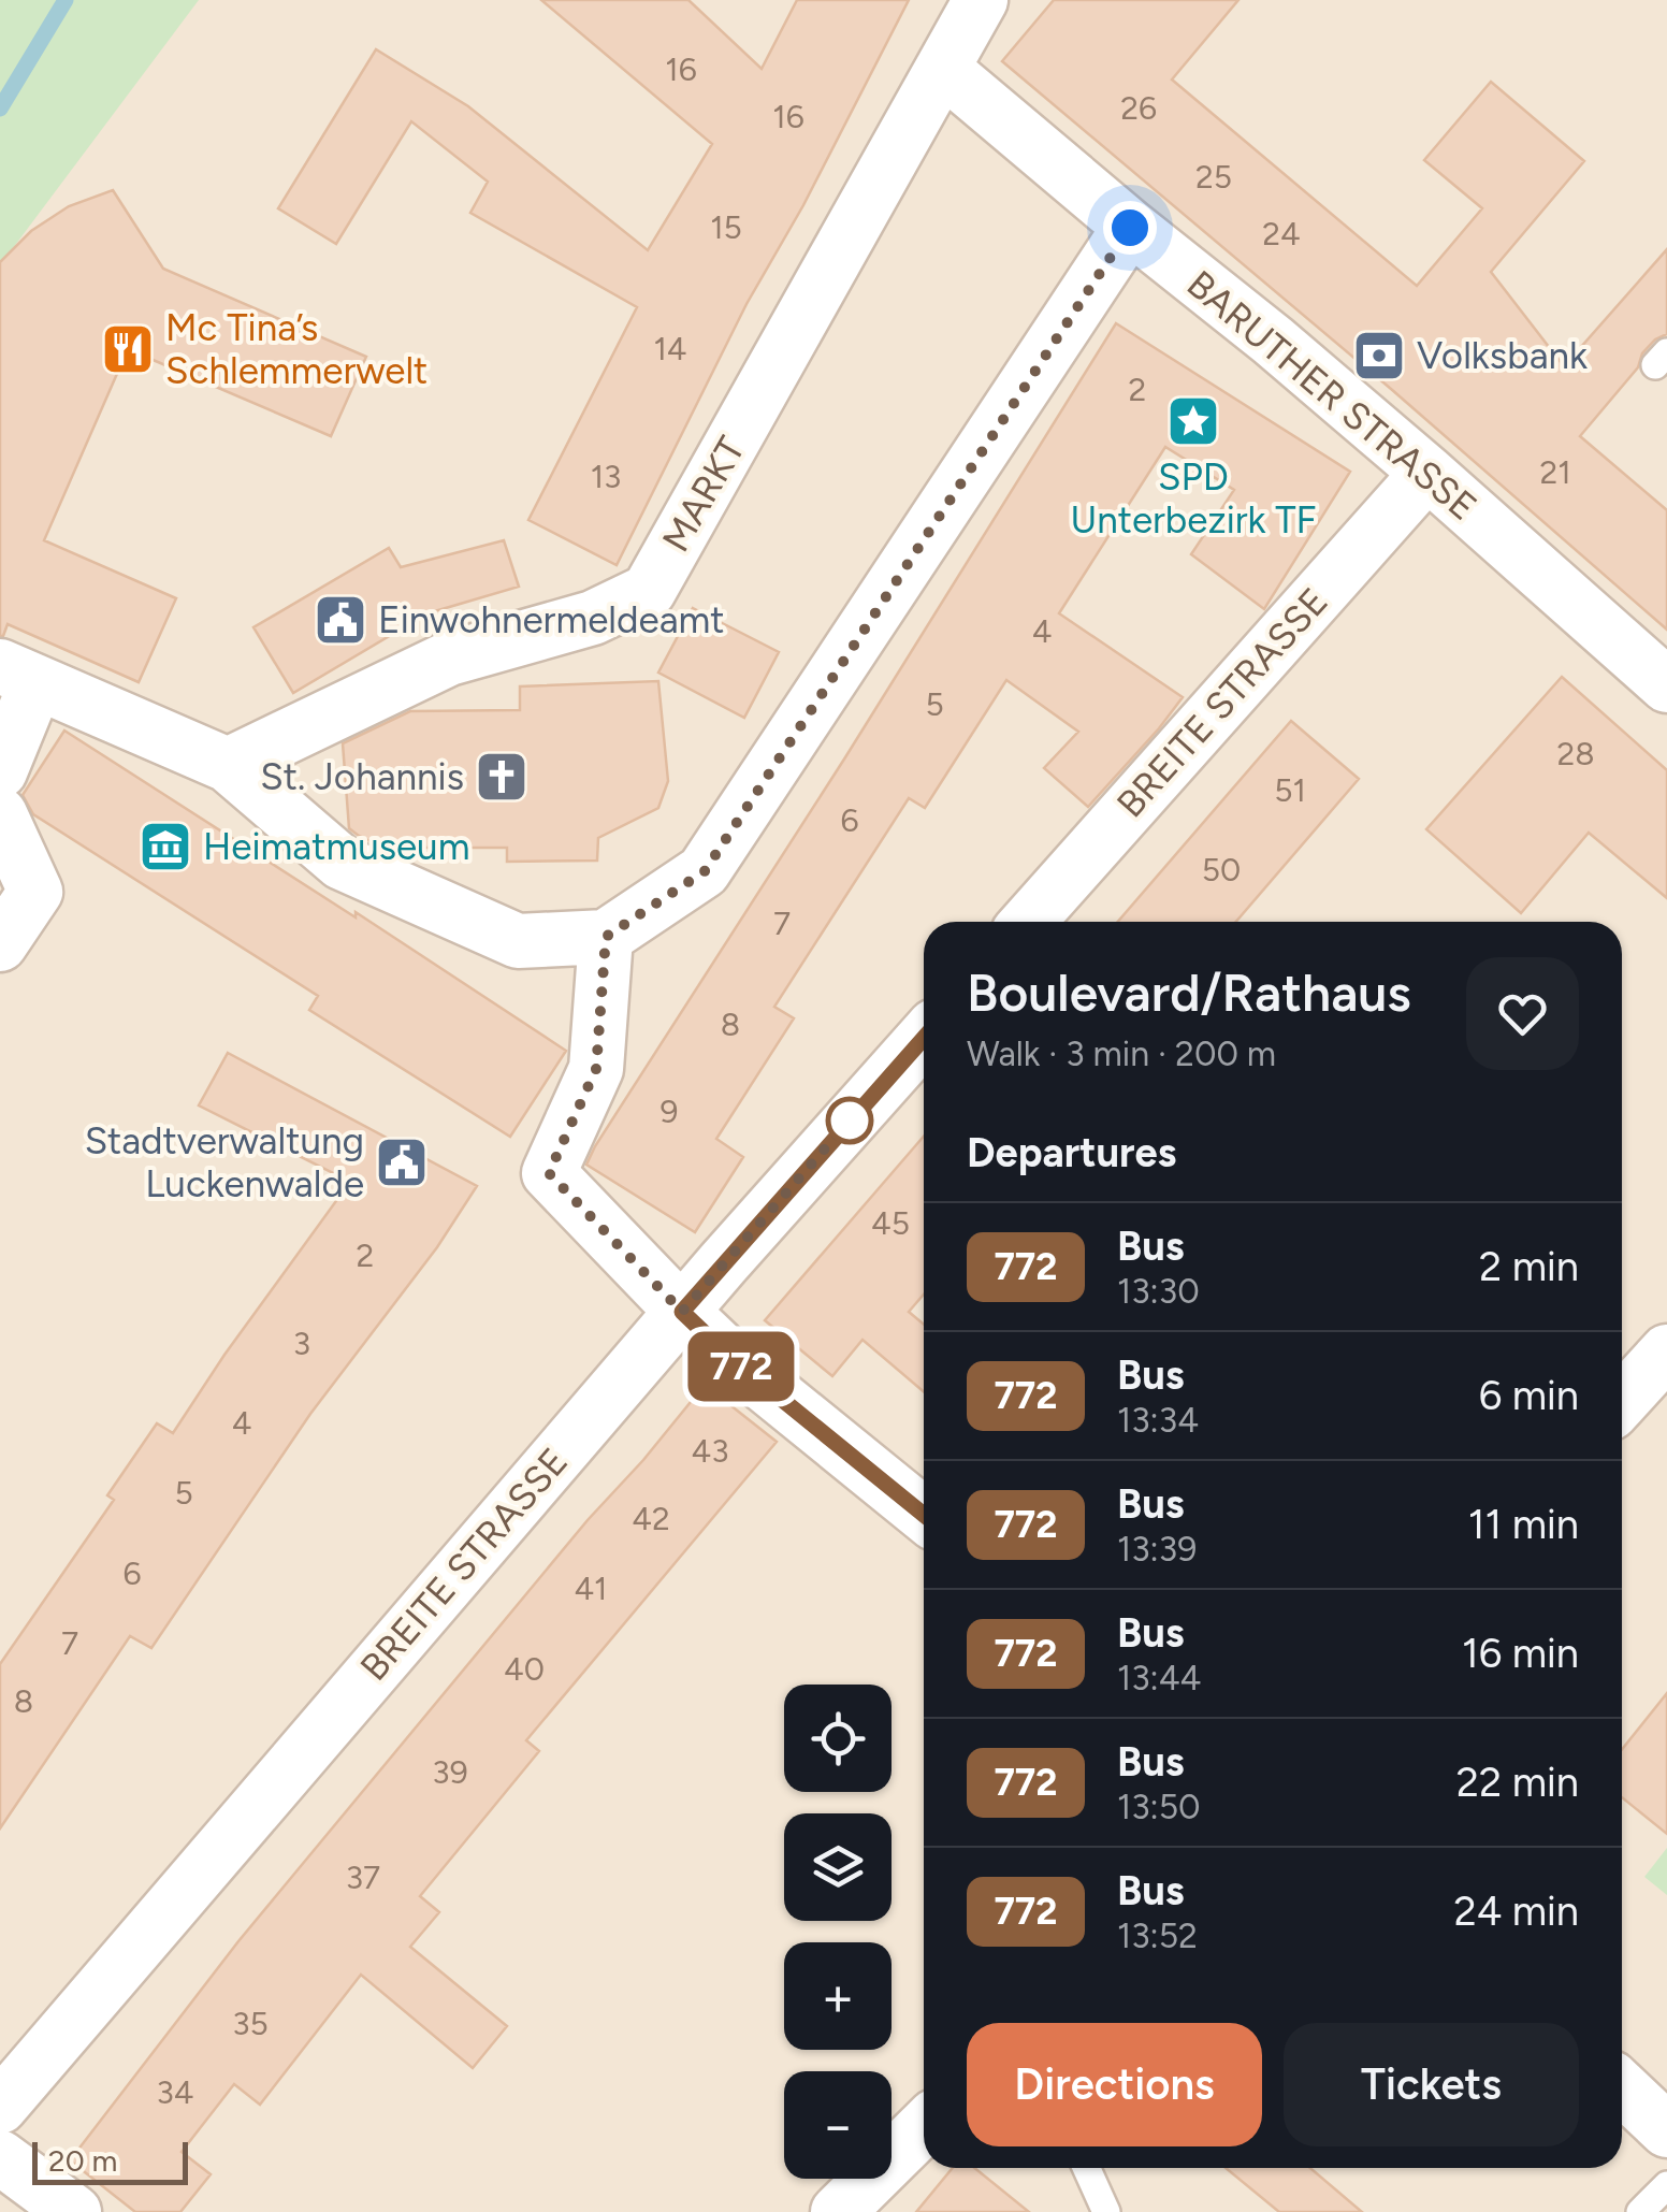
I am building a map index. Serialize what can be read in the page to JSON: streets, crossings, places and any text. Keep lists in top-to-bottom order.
{
  "streets": {
    "street": ["BARUTHER STRASSE", "MARKT", "BREITE STRASSE"]
  },
  "crossings": [
    ["BARUTHER STRASSE", "MARKT"],
    ["BARUTHER STRASSE", "BREITE STRASSE"]
  ],
  "places": {
    "restaurant": ["Mc Tina’s Schlemmerwelt"],
    "bank": ["Volksbank"],
    "place": ["SPD Unterbezirk TF"],
    "public building": ["Einwohnermeldeamt", "Stadtverwaltung Luckenwalde"],
    "church": ["St. Johannis"],
    "museum": ["Heimatmuseum"]
  },
  "lines": ["bus line 772"],
  "house_numbers": [
    "16",
    "26",
    "16",
    "25",
    "15",
    "24",
    "14",
    "2",
    "21",
    "13",
    "4",
    "5",
    "28",
    "51",
    "6",
    "50",
    "7",
    "8",
    "9",
    "45",
    "2",
    "3",
    "4",
    "43",
    "5",
    "42",
    "6",
    "41",
    "7",
    "40",
    "8",
    "39",
    "37",
    "35",
    "34"
  ],
  "scale_bar": "20 m",
  "page": {
    "on_map": "772",
    "heading": [
      ["Boulevard/Rathaus", "Walk · 3 min · 200 m"],
      "Departures"
    ],
    "list": [
      {
        "mark": "772",
        "name": "Bus",
        "note": "13:30",
        "value": "2 min"
      },
      {
        "mark": "772",
        "name": "Bus",
        "note": "13:34",
        "value": "6 min"
      },
      {
        "mark": "772",
        "name": "Bus",
        "note": "13:39",
        "value": "11 min"
      },
      {
        "mark": "772",
        "name": "Bus",
        "note": "13:44",
        "value": "16 min"
      },
      {
        "mark": "772",
        "name": "Bus",
        "note": "13:50",
        "value": "22 min"
      },
      {
        "mark": "772",
        "name": "Bus",
        "note": "13:52",
        "value": "24 min"
      }
    ],
    "map_buttons": ["+", "−"],
    "buttons": ["Directions", "Tickets"],
    "scale": "20 m"
  }
}
